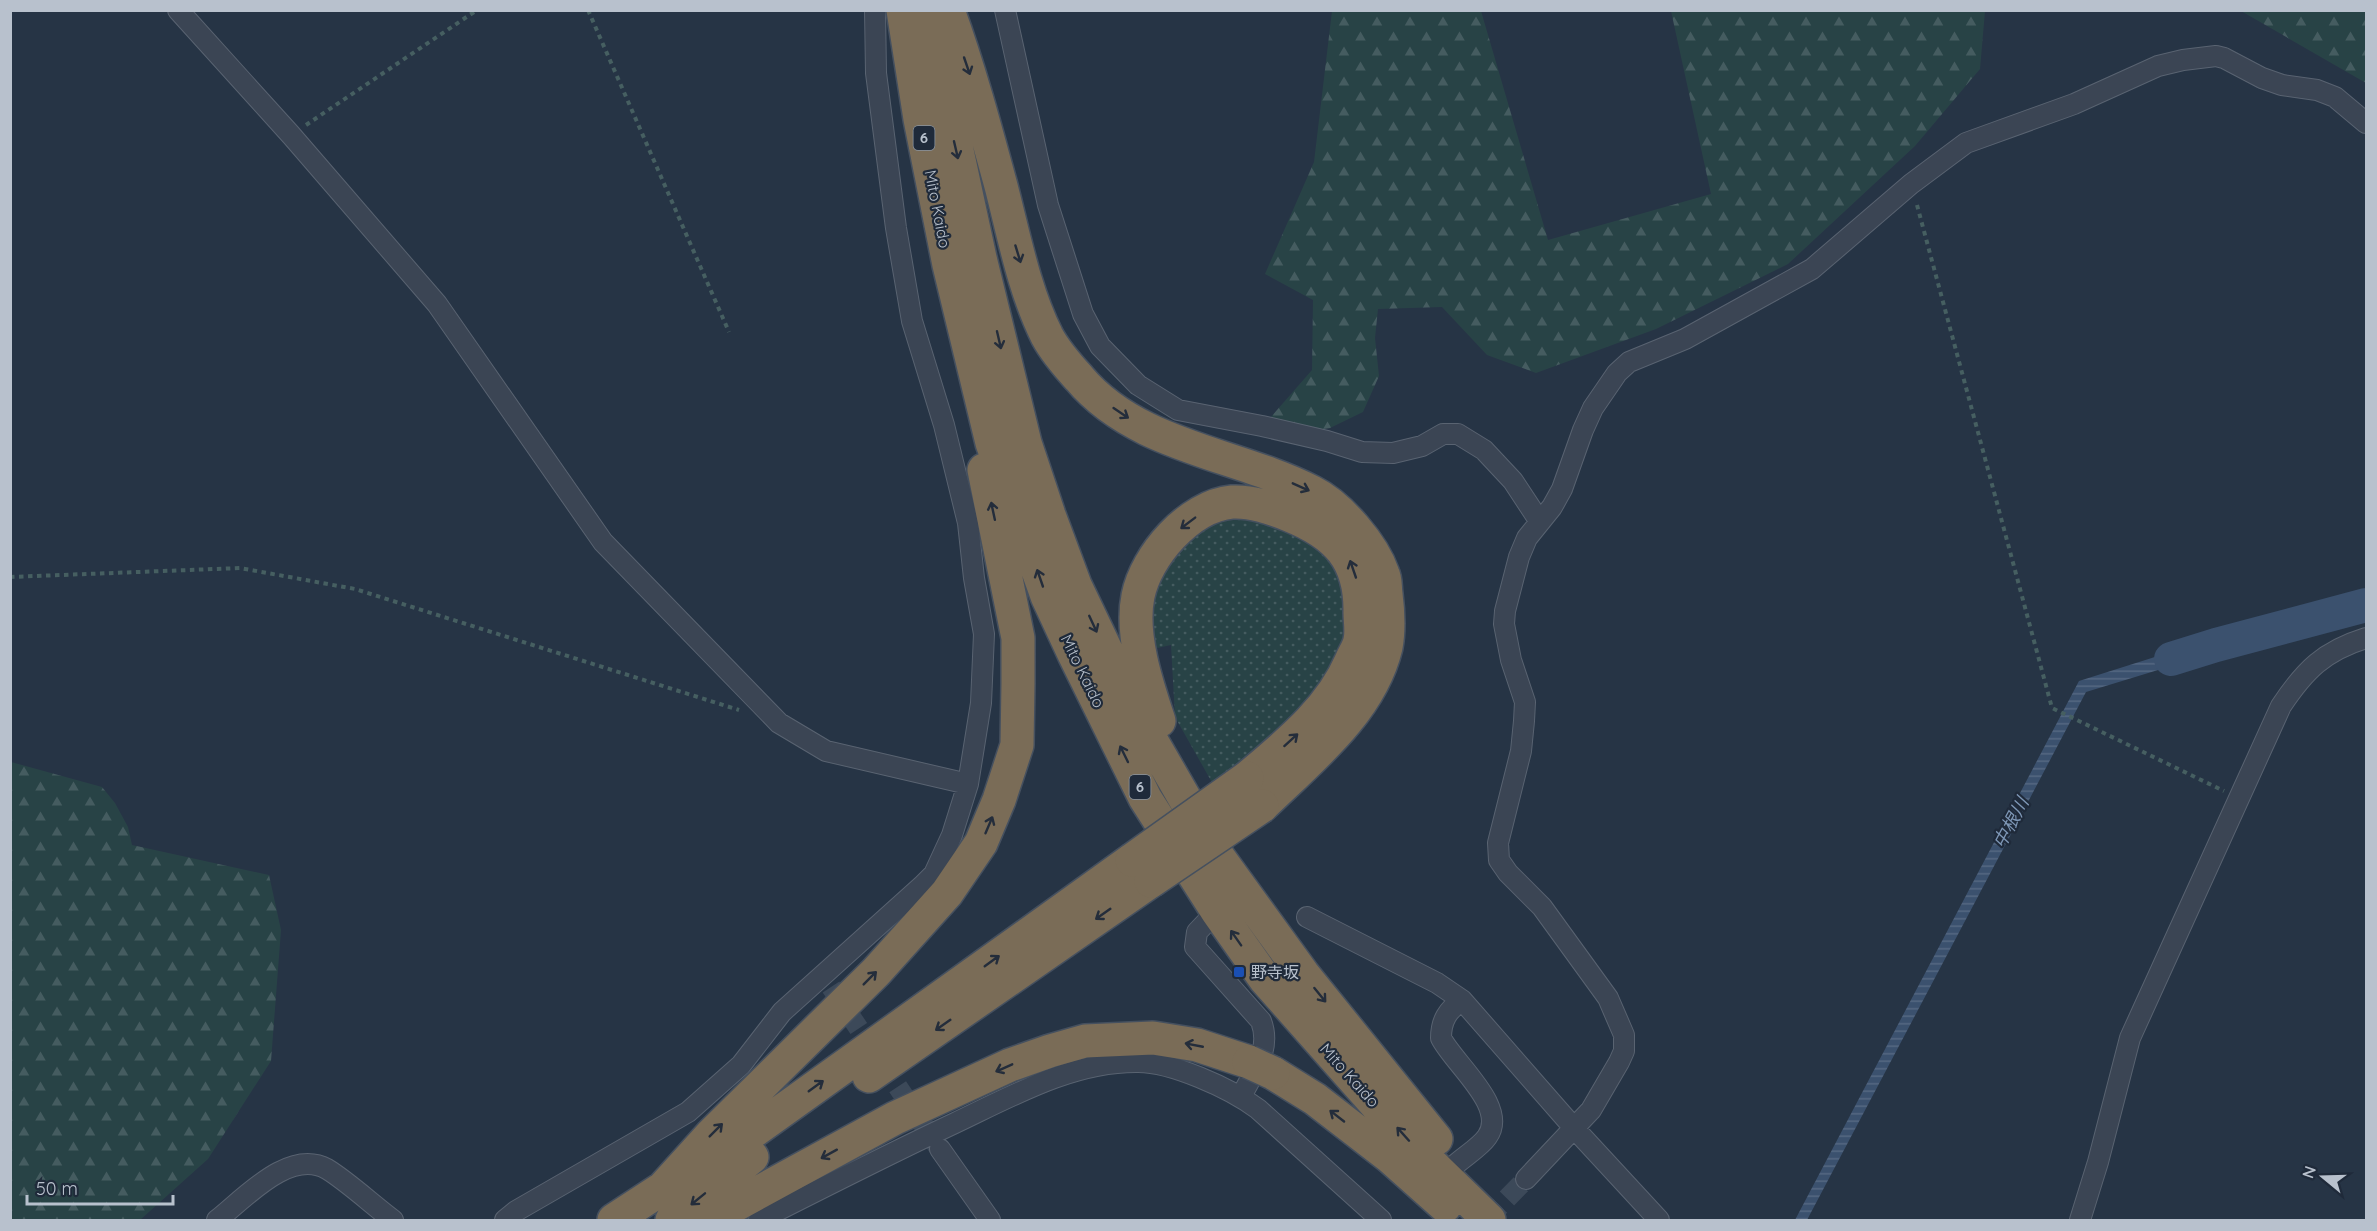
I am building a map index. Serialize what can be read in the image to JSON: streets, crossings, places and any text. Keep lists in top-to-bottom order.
{
  "streets": {
    "highway": ["6", "Mito Kaido"]
  },
  "water": ["中根川"],
  "places": {
    "transit": ["野寺坂"]
  },
  "scale_bar": "50 m",
  "north": "left"
}
